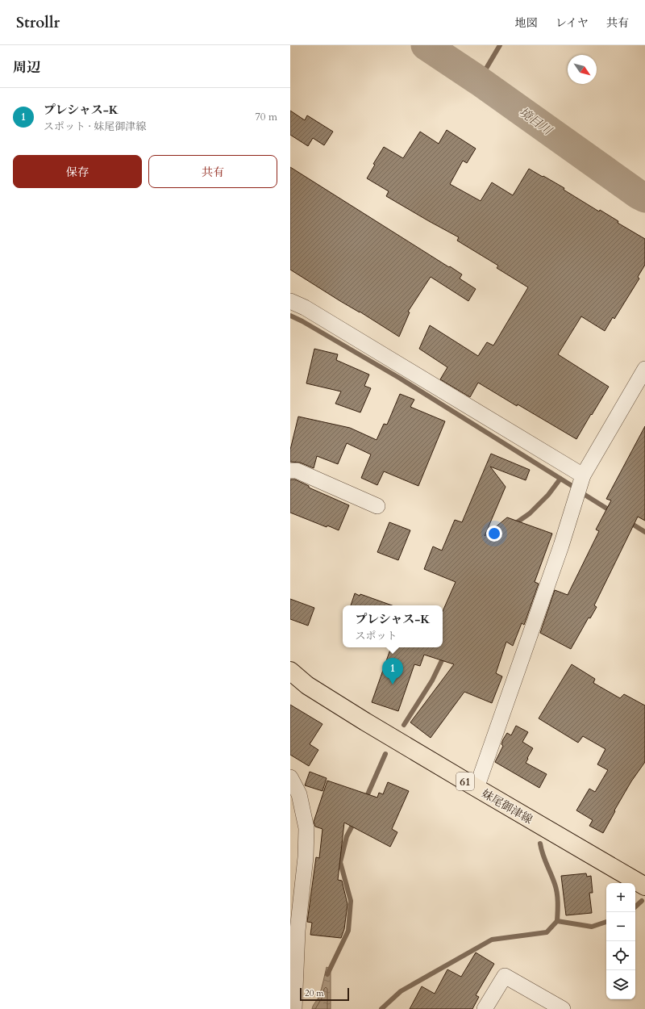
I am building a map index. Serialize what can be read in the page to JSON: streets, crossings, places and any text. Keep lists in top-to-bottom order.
{
  "streets": {
    "main road": ["61", "妹尾御津線"]
  },
  "water": ["境目川"],
  "scale_bar": "20 m",
  "north": "bottom right",
  "page": {
    "header": "Strollr",
    "nav": ["地図", "レイヤ", "共有"],
    "heading": "周辺",
    "list": [
      {
        "mark": "1",
        "name": "プレシャス-K",
        "note": "スポット · 妹尾御津線",
        "value": "70 m"
      }
    ],
    "buttons": ["保存", "共有"],
    "popup": ["プレシャス-K", "スポット"],
    "pins": "1",
    "map_buttons": ["+", "−"],
    "scale": "20 m"
  }
}
